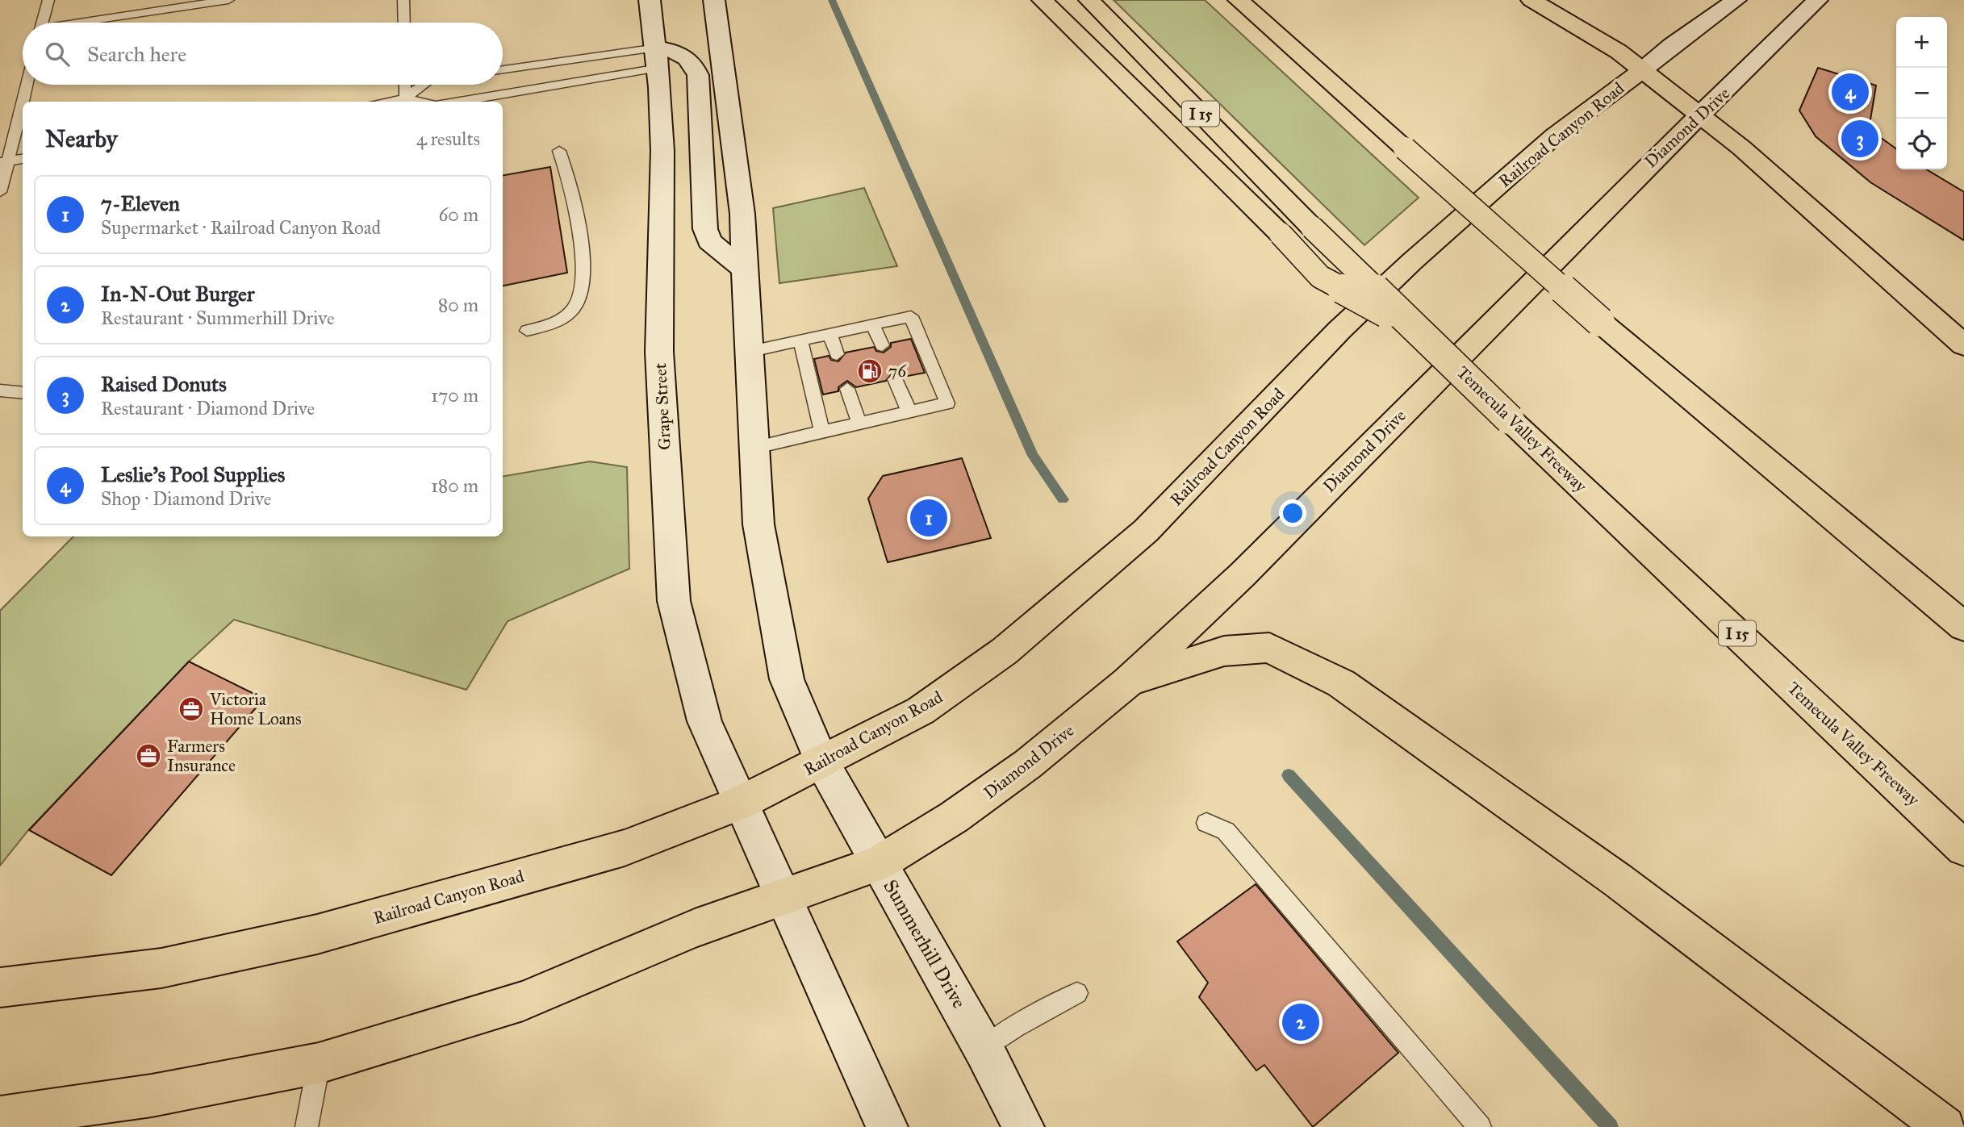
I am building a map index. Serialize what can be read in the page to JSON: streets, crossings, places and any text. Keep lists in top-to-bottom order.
{
  "streets": {
    "main road": [
      "I 15",
      "Diamond Drive",
      "Railroad Canyon Road",
      "Grape Street",
      "Temecula Valley Freeway",
      "Summerhill Drive"
    ]
  },
  "crossings": [
    ["Diamond Drive", "Summerhill Drive"],
    ["Railroad Canyon Road", "Grape Street"],
    ["Railroad Canyon Road", "Summerhill Drive"]
  ],
  "places": {
    "fuel station": ["76"],
    "office": ["Victoria Home Loans", "Farmers Insurance"]
  },
  "page": {
    "map_buttons": ["+", "−"],
    "search": "Search here",
    "pins": [
      "4",
      "3",
      "1",
      "2"
    ],
    "heading": ["Nearby", "4 results"],
    "list": [
      {
        "mark": "1",
        "name": "7-Eleven",
        "note": "Supermarket · Railroad Canyon Road",
        "value": "60 m"
      },
      {
        "mark": "2",
        "name": "In-N-Out Burger",
        "note": "Restaurant · Summerhill Drive",
        "value": "80 m"
      },
      {
        "mark": "3",
        "name": "Raised Donuts",
        "note": "Restaurant · Diamond Drive",
        "value": "170 m"
      },
      {
        "mark": "4",
        "name": "Leslie's Pool Supplies",
        "note": "Shop · Diamond Drive",
        "value": "180 m"
      }
    ]
  }
}
